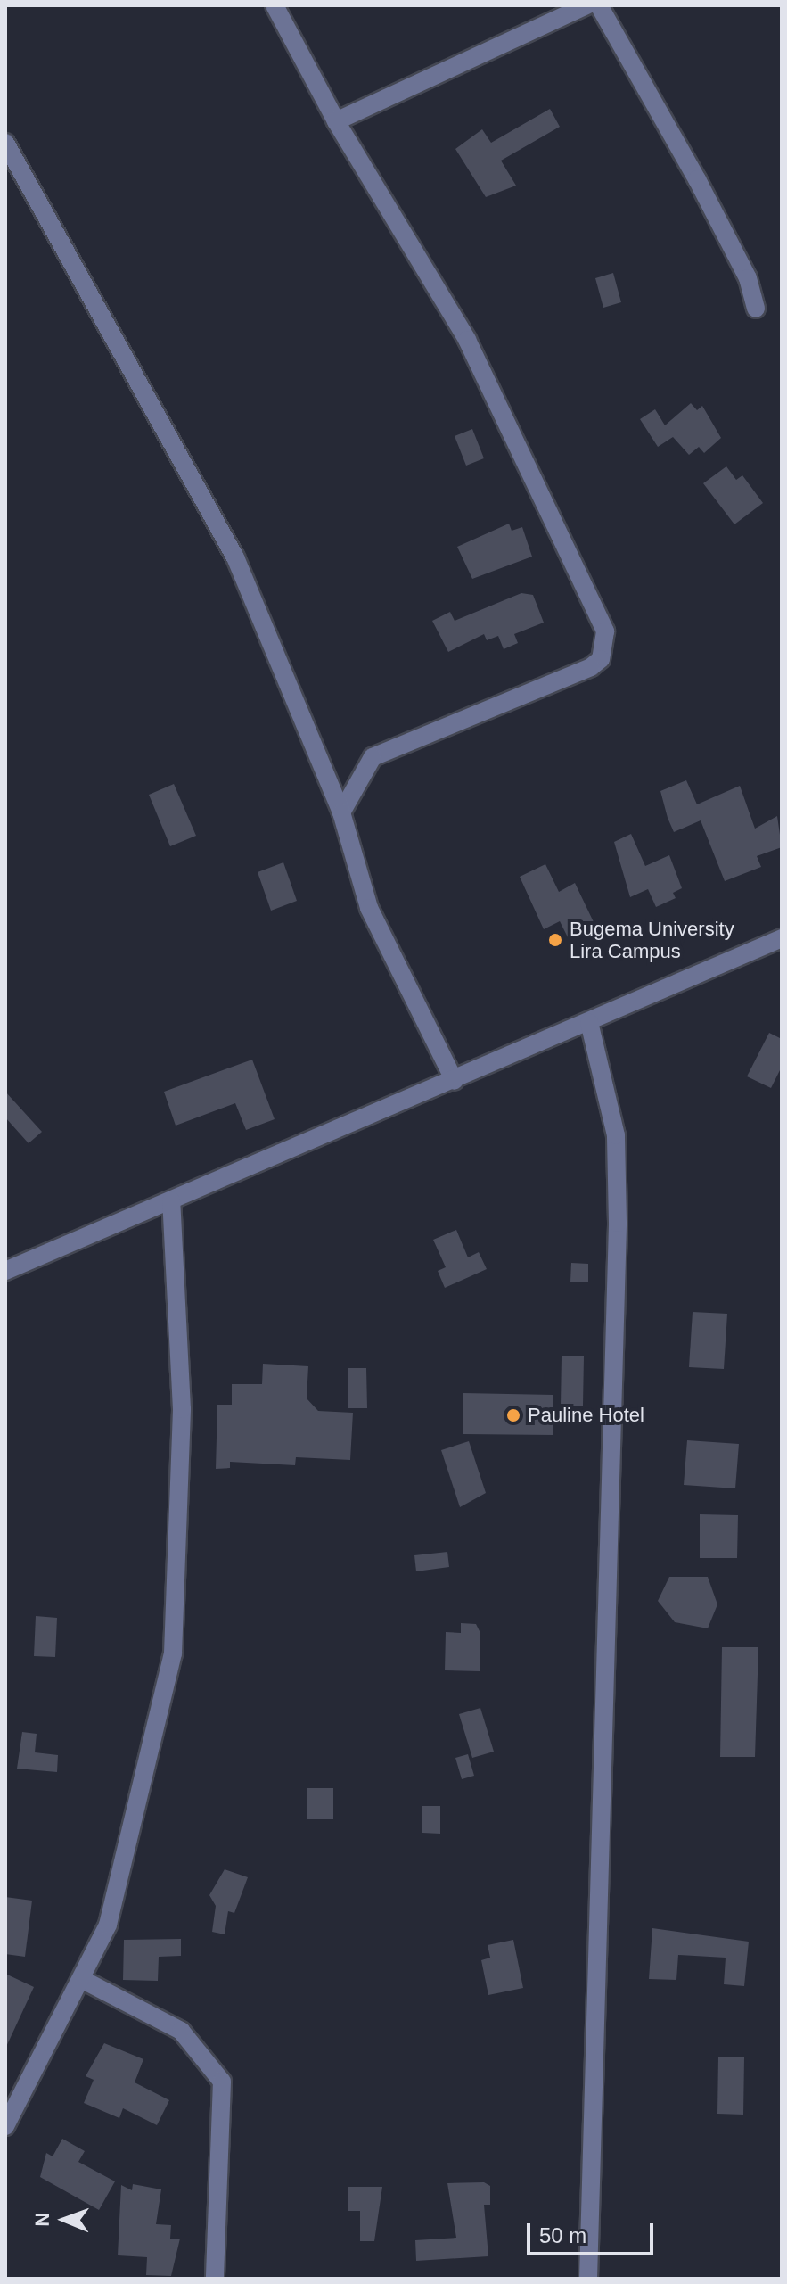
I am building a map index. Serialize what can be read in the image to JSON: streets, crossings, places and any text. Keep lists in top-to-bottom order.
{
  "places": ["Bugema University Lira Campus", "Pauline Hotel"],
  "scale_bar": "50 m",
  "north": "left"
}
